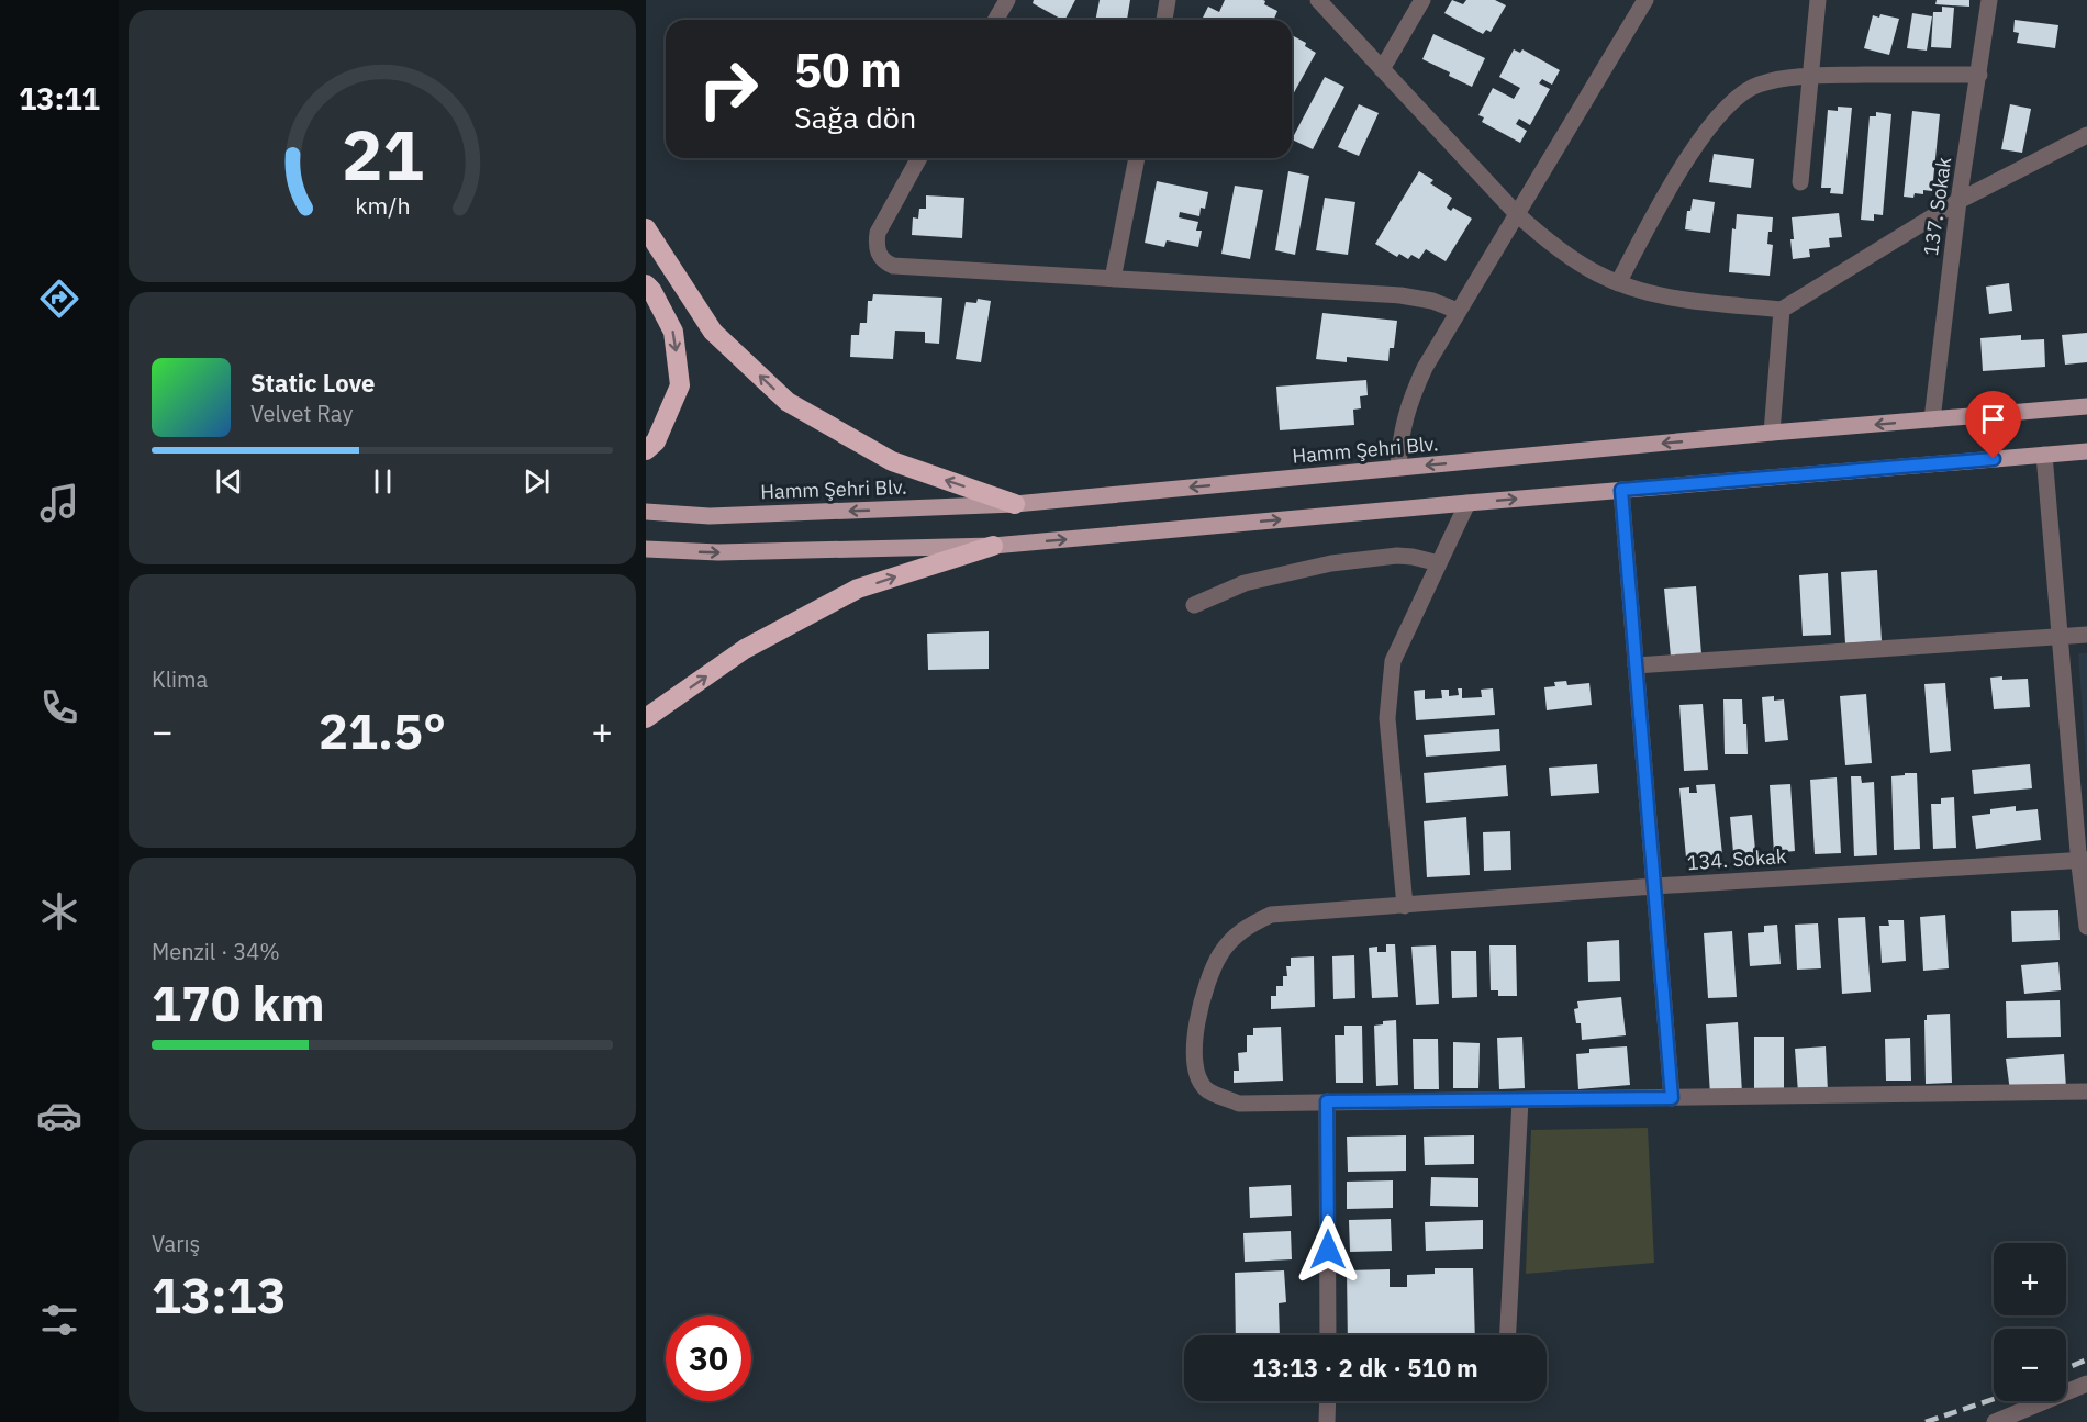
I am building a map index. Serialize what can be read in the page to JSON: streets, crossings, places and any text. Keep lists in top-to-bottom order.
{
  "streets": {
    "main road": ["Hamm Şehri Blv."],
    "street": ["137. Sokak", "134. Sokak"]
  },
  "crossings": [
    ["137. Sokak", "Hamm Şehri Blv."]
  ],
  "page": {
    "tabs": "13:11",
    "turn": ["50 m", "Sağa dön"],
    "song": ["Static Love", "Velvet Ray"],
    "tile": [
      "Klima",
      ["Menzil · 34%", "170 km"],
      ["Varış", "13:13"]
    ],
    "heat": ["−", "21.5°", "+"],
    "map_buttons": ["+", "−"],
    "limit": "30",
    "trip": "13:13 · 2 dk · 510 m",
    "gauge": ["21", "km/h"]
  }
}
